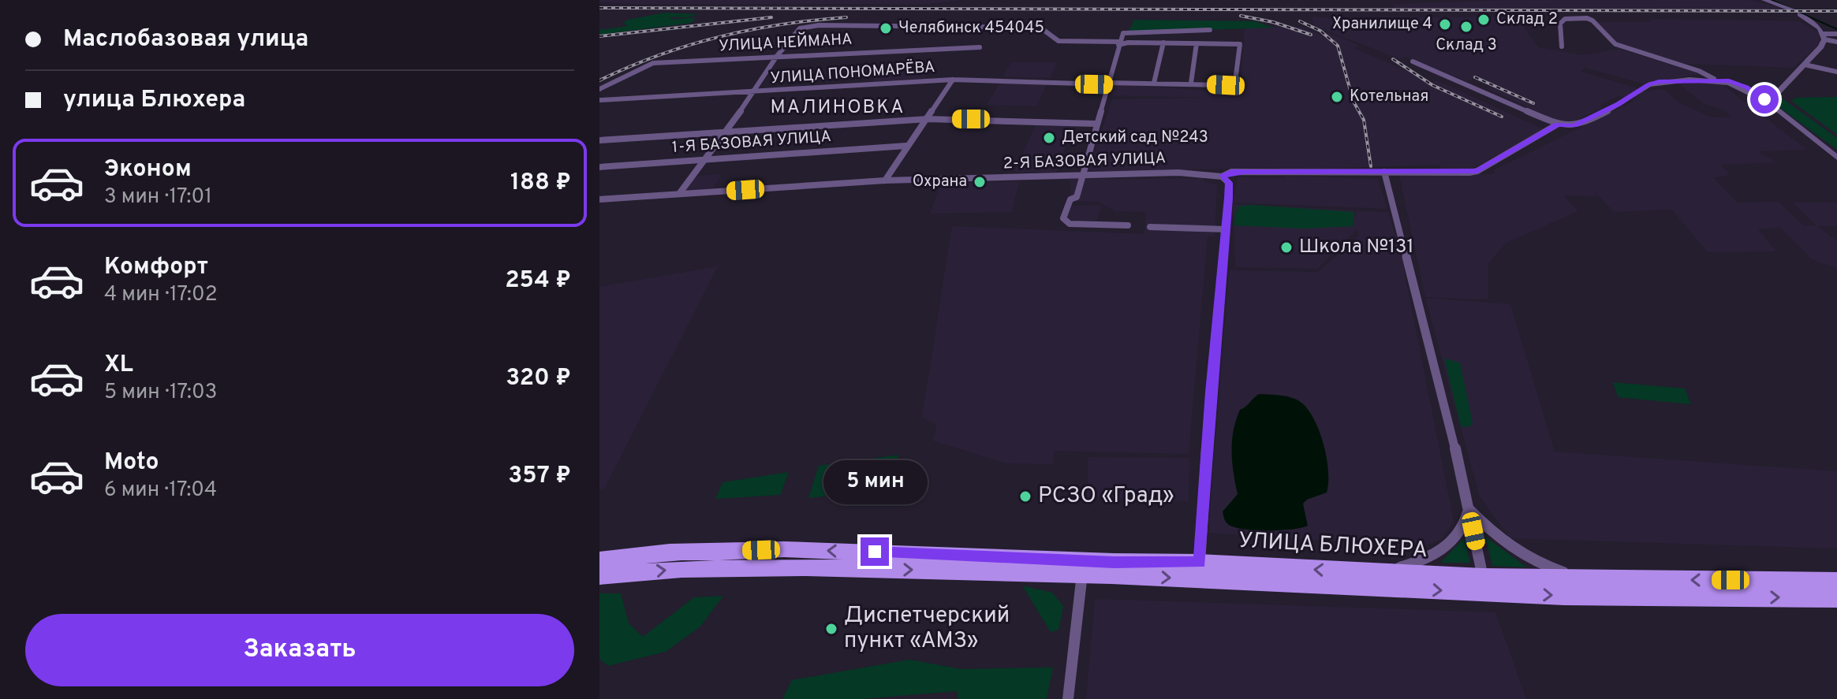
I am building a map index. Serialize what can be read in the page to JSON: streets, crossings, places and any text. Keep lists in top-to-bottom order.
{
  "streets": {
    "main road": ["УЛИЦА БЛЮХЕРА"],
    "street": [
      "УЛИЦА НЕЙМАНА",
      "УЛИЦА ПОНОМАРЁВА",
      "1-Я БАЗОВАЯ УЛИЦА",
      "2-Я БАЗОВАЯ УЛИЦА"
    ]
  },
  "districts": ["МАЛИНОВКА"],
  "places": [
    "Склад 2",
    "Хранилище 4",
    "Склад 3",
    "Челябинск 454045",
    "Котельная",
    "Детский сад №243",
    "Охрана",
    "Школа №131",
    "РСЗО «Град»",
    "Диспетчерский пункт «АМЗ»"
  ],
  "page": {
    "banner": ["Маслобазовая улица", "улица Блюхера"],
    "list": [
      {
        "name": "Эконом",
        "note": "3 мин · 17:01",
        "value": "188 ₽"
      },
      {
        "name": "Комфорт",
        "note": "4 мин · 17:02",
        "value": "254 ₽"
      },
      {
        "name": "XL",
        "note": "5 мин · 17:03",
        "value": "320 ₽"
      },
      {
        "name": "Moto",
        "note": "6 мин · 17:04",
        "value": "357 ₽"
      }
    ],
    "bubble": "5 мин",
    "buttons": "Заказать"
  }
}
